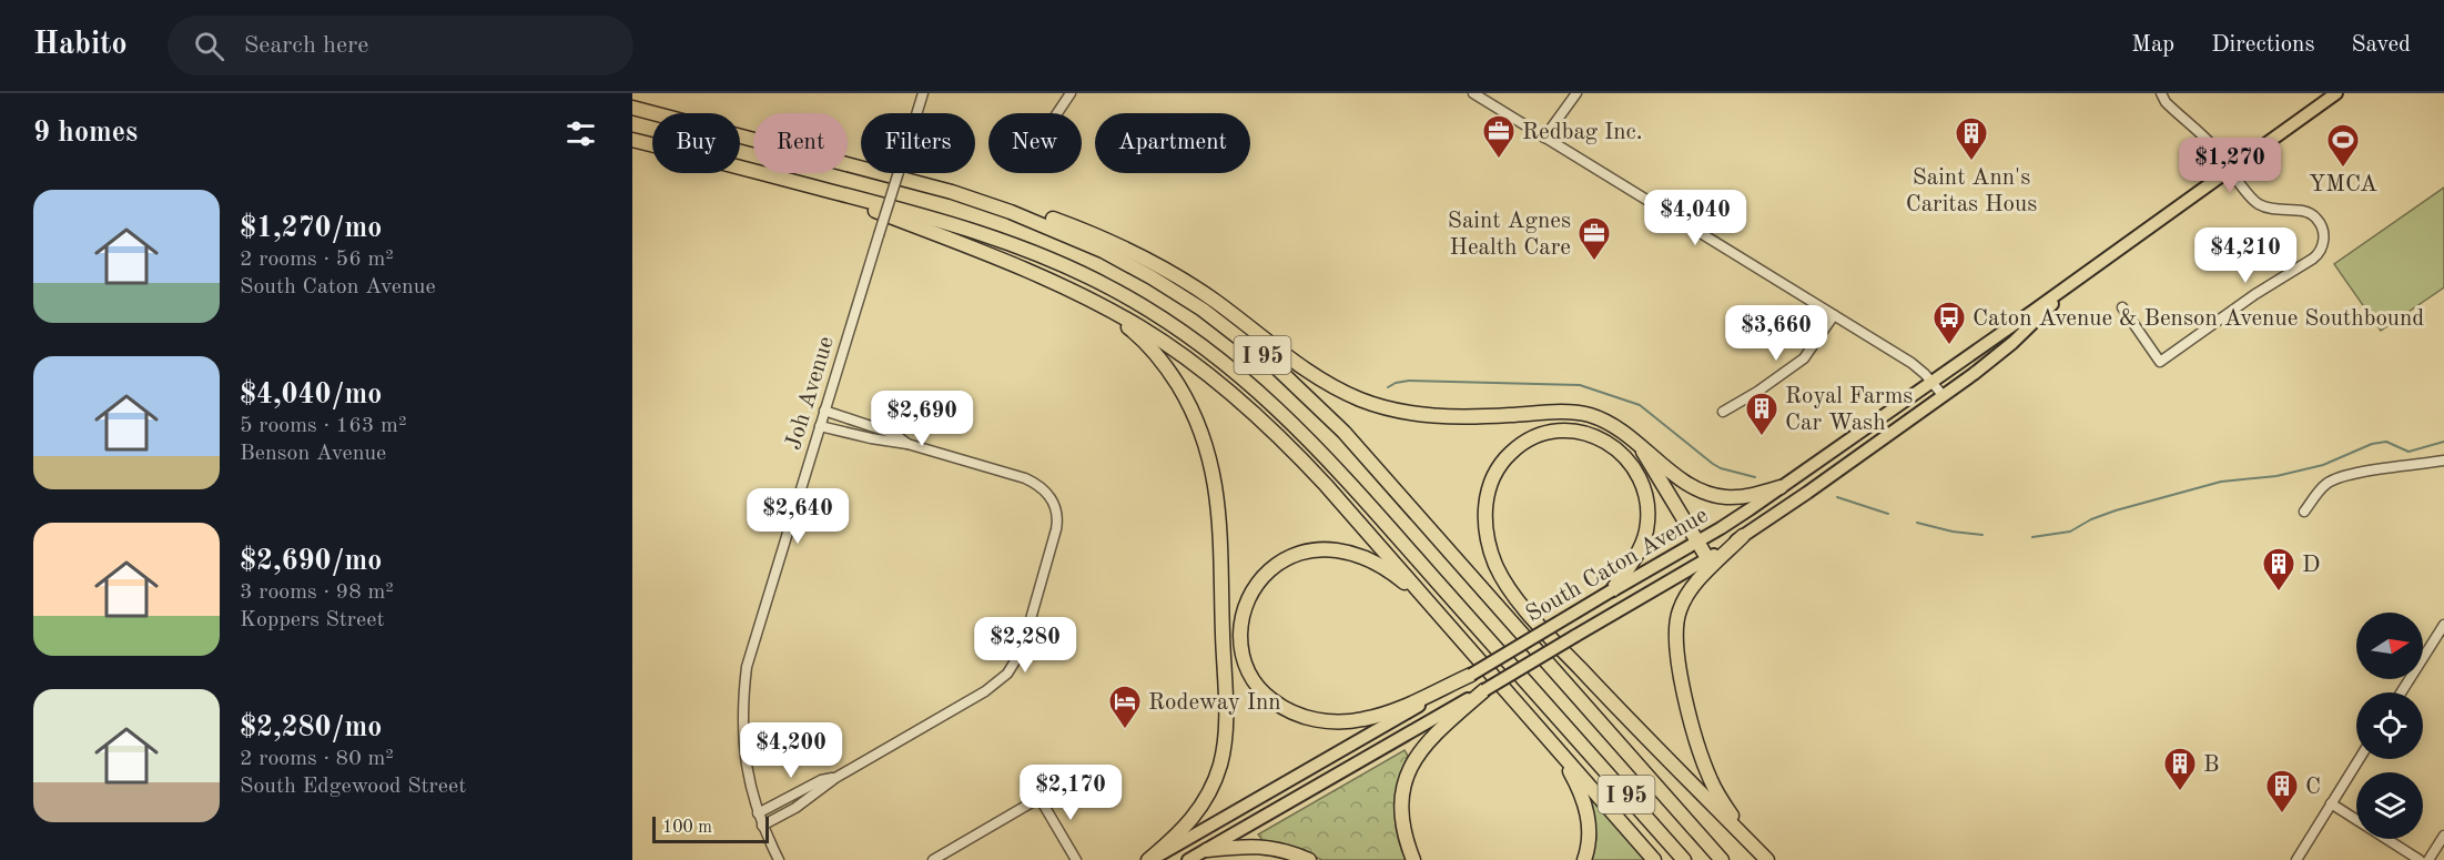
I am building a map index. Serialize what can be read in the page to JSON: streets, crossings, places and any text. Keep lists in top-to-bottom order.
{
  "streets": {
    "highway": ["I 95"],
    "main road": ["South Caton Avenue"],
    "street": ["Joh Avenue"]
  },
  "places": {
    "office": ["Redbag Inc.", "Saint Agnes Health Care"],
    "building": [
      "Saint Ann's Caritas Hous",
      "Royal Farms Car Wash",
      "D",
      "B",
      "C"
    ],
    "sports": ["YMCA"],
    "bus stop": ["Caton Avenue & Benson Avenue Southbound"],
    "hotel": ["Rodeway Inn"]
  },
  "scale_bar": "100 m",
  "north": "right",
  "page": {
    "header": "Habito",
    "search": "Search here",
    "nav": ["Map", "Directions", "Saved"],
    "heading": "9 homes",
    "chip": [
      "Buy",
      "Rent",
      "Filters",
      "New",
      "Apartment"
    ],
    "price": [
      "$1,270",
      "$4,040",
      "$4,210",
      "$3,660",
      "$2,690",
      "$2,640",
      "$2,280",
      "$4,200",
      "$2,170"
    ],
    "list": [
      {
        "name": "$1,270/mo",
        "note": "2 rooms · 56 m² · South Caton Avenue"
      },
      {
        "name": "$4,040/mo",
        "note": "5 rooms · 163 m² · Benson Avenue"
      },
      {
        "name": "$2,690/mo",
        "note": "3 rooms · 98 m² · Koppers Street"
      },
      {
        "name": "$2,280/mo",
        "note": "2 rooms · 80 m² · South Edgewood Street"
      }
    ],
    "scale": "100 m"
  }
}
